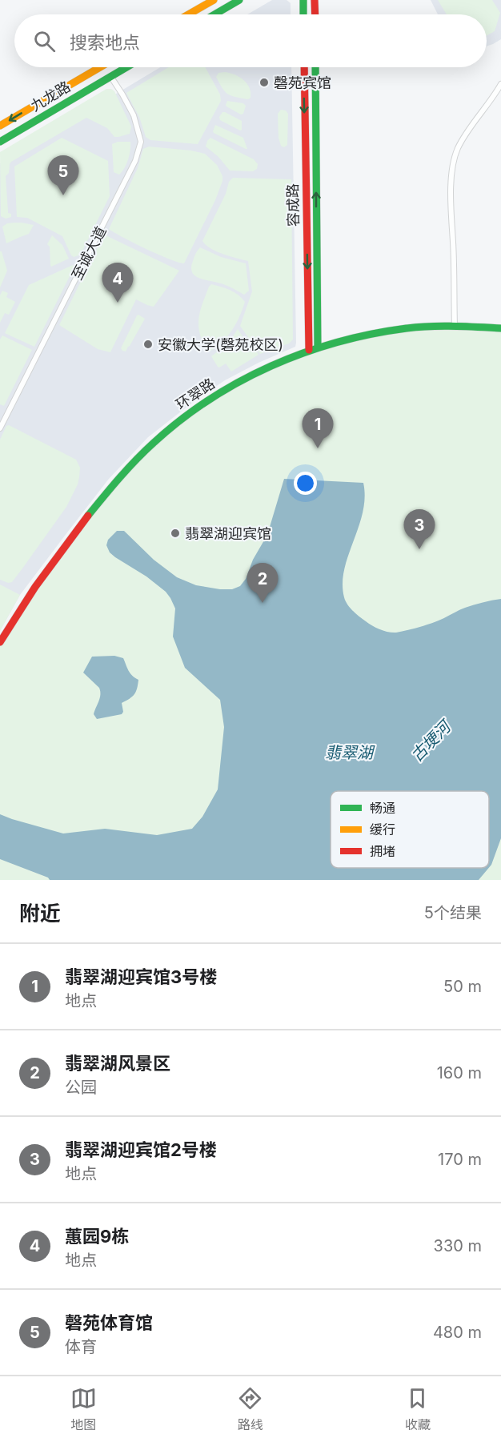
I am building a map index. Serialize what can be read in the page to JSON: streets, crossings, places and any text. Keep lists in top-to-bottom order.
{
  "streets": {
    "street": [
      "九龙路",
      "容成路",
      "至诚大道",
      "环翠路"
    ]
  },
  "crossings": [
    ["九龙路", "至诚大道"],
    ["容成路", "环翠路"]
  ],
  "water": ["古埂河", "翡翠湖"],
  "places": ["磬苑宾馆", "安徽大学(磬苑校区)", "翡翠湖迎宾馆"],
  "legend": ["畅通", "缓行", "拥堵"],
  "page": {
    "search": "搜索地点",
    "pins": [
      "5",
      "4",
      "1",
      "3",
      "2"
    ],
    "heading": ["附近", "5个结果"],
    "list": [
      {
        "mark": "1",
        "name": "翡翠湖迎宾馆3号楼",
        "note": "地点",
        "value": "50 m"
      },
      {
        "mark": "2",
        "name": "翡翠湖风景区",
        "note": "公园",
        "value": "160 m"
      },
      {
        "mark": "3",
        "name": "翡翠湖迎宾馆2号楼",
        "note": "地点",
        "value": "170 m"
      },
      {
        "mark": "4",
        "name": "蕙园9栋",
        "note": "地点",
        "value": "330 m"
      },
      {
        "mark": "5",
        "name": "磬苑体育馆",
        "note": "体育",
        "value": "480 m"
      }
    ],
    "nav": ["地图", "路线", "收藏"]
  }
}
